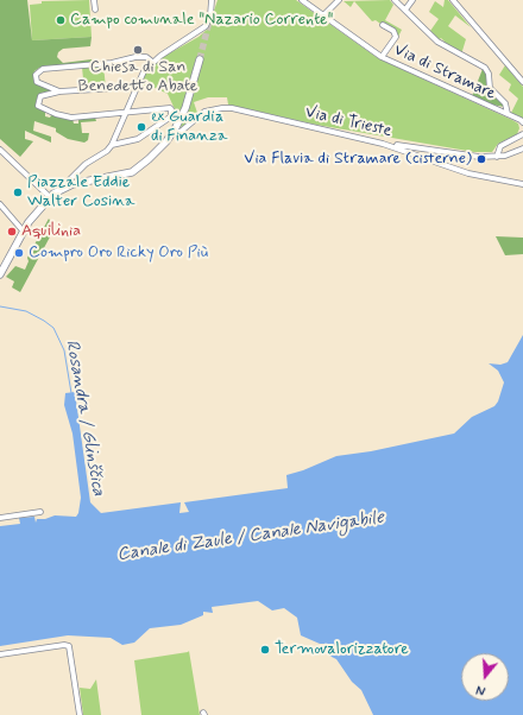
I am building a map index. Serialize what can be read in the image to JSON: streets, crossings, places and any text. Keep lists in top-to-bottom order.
{
  "streets": {
    "street": ["Via di Stramare", "Via di Trieste"]
  },
  "water": ["Rosandra / Glinščica", "Canale di Zaule / Canale Navigabile"],
  "places": [
    "Campo comunale \"Nazario Corrente\"",
    "Chiesa di San Benedetto Abate",
    "ex Guardia di Finanza",
    "Via Flavia di Stramare (cisterne)",
    "Piazzale Eddie Walter Cosina",
    "Aquilinia",
    "Compro Oro Ricky Oro Più",
    "Termovalorizzatore"
  ],
  "north": "bottom"
}
